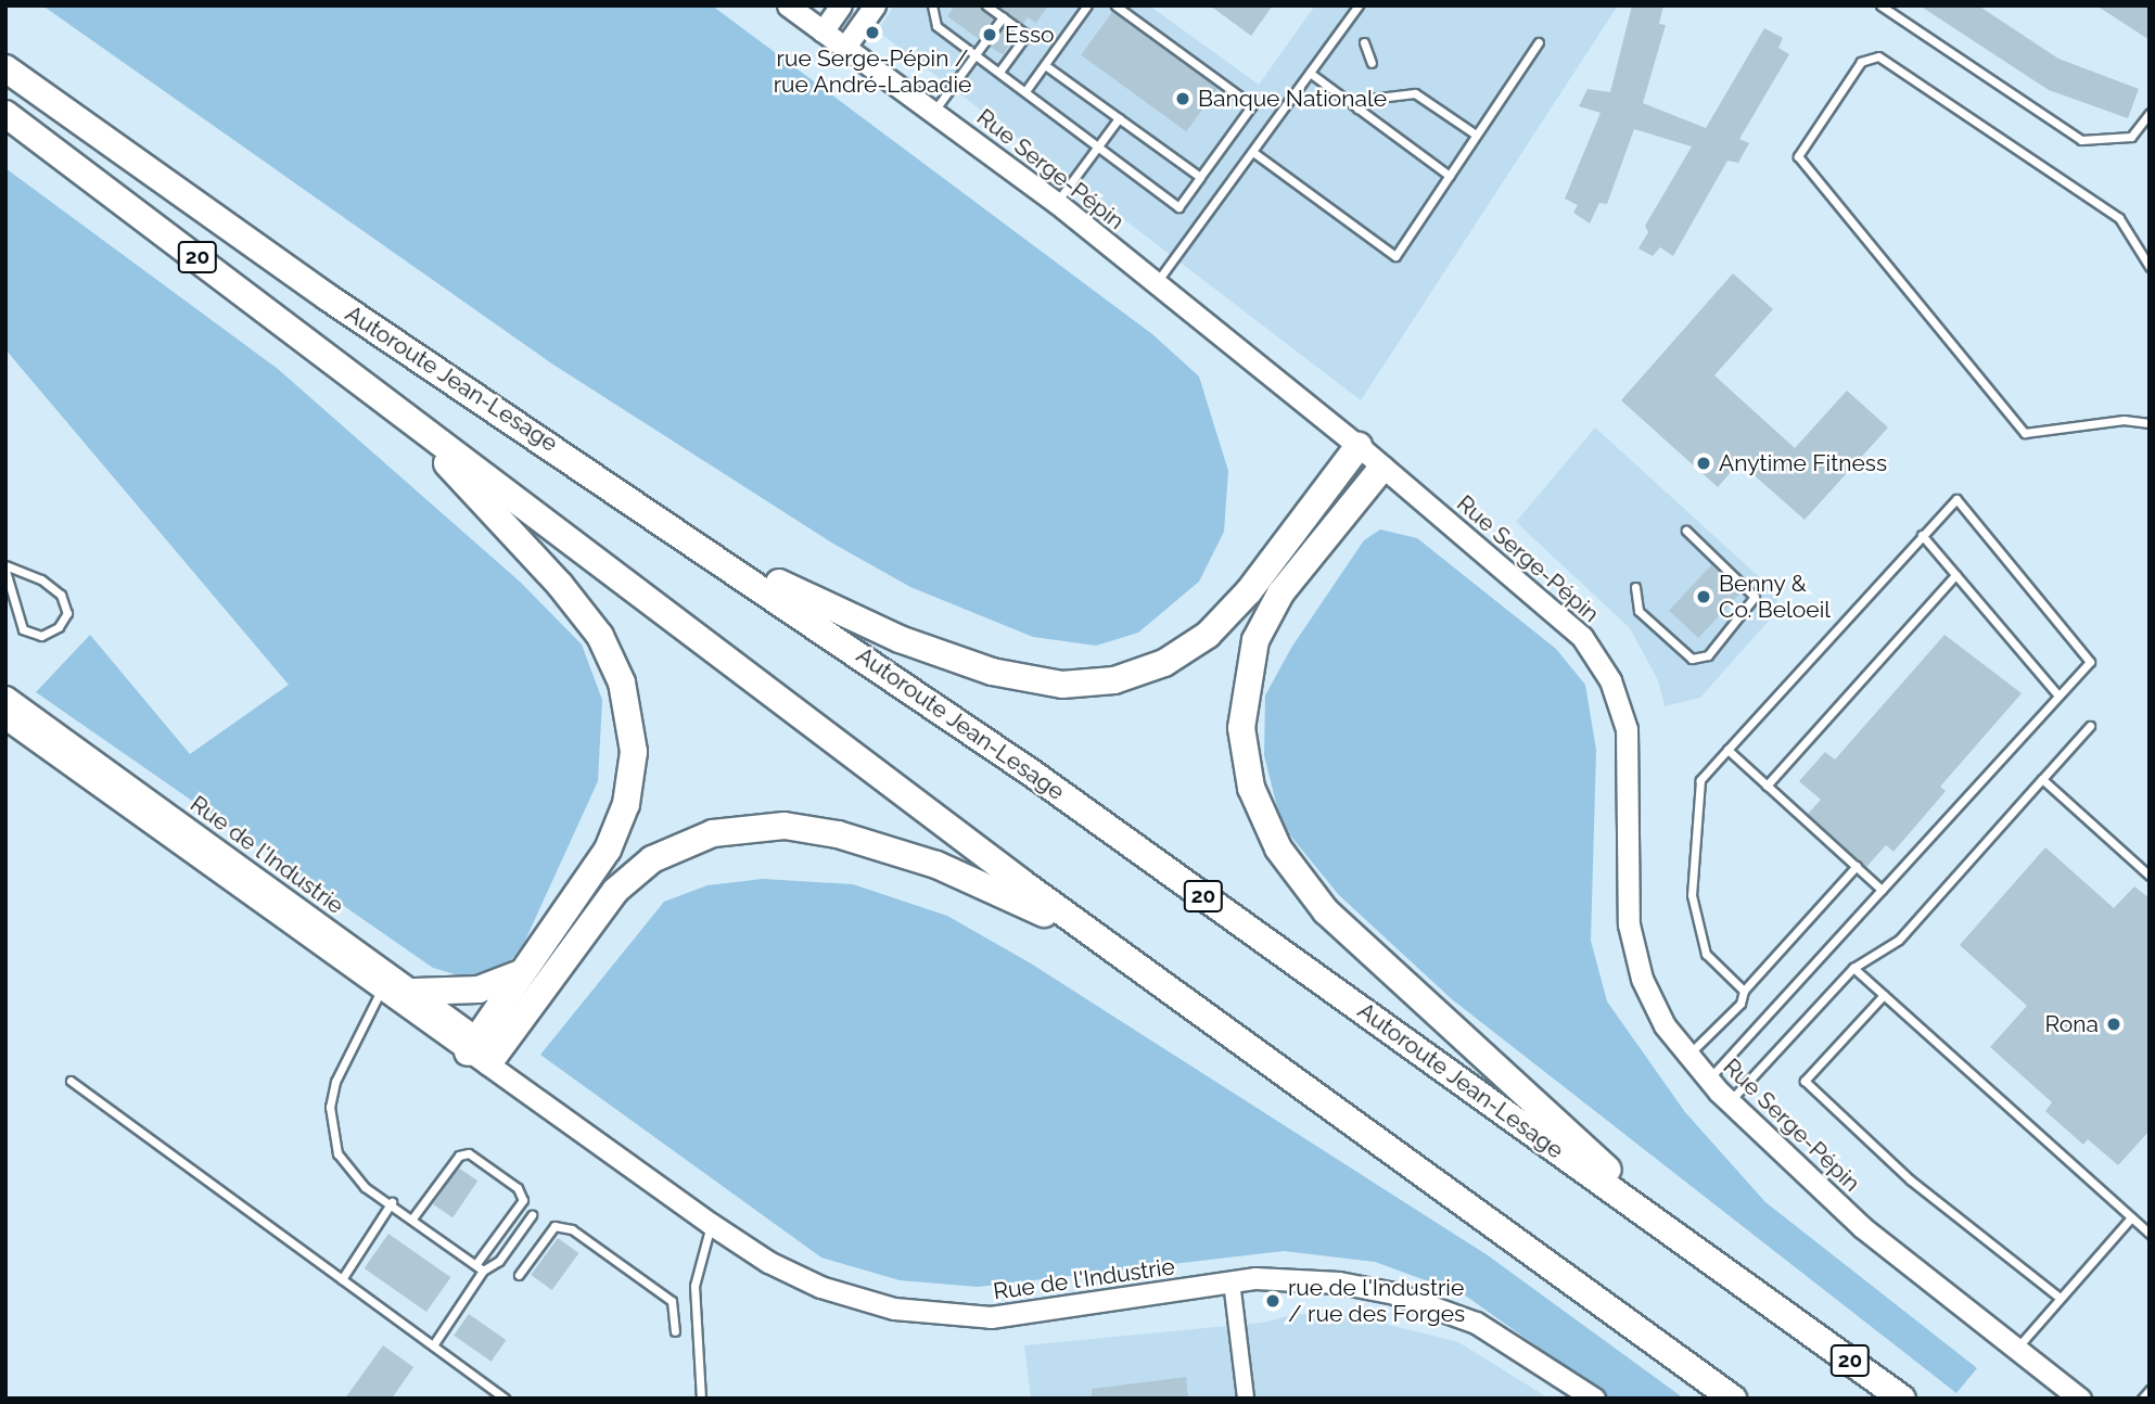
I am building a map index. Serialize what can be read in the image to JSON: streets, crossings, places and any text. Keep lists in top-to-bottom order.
{
  "streets": {
    "highway": ["20", "Autoroute Jean-Lesage"],
    "street": ["Rue Serge-Pépin", "Rue de l'Industrie"]
  },
  "places": [
    "rue Serge-Pépin / rue André-Labadie",
    "Esso",
    "Banque Nationale",
    "Anytime Fitness",
    "Benny & Co. Beloeil",
    "Rona",
    "rue de l'Industrie / rue des Forges"
  ]
}
